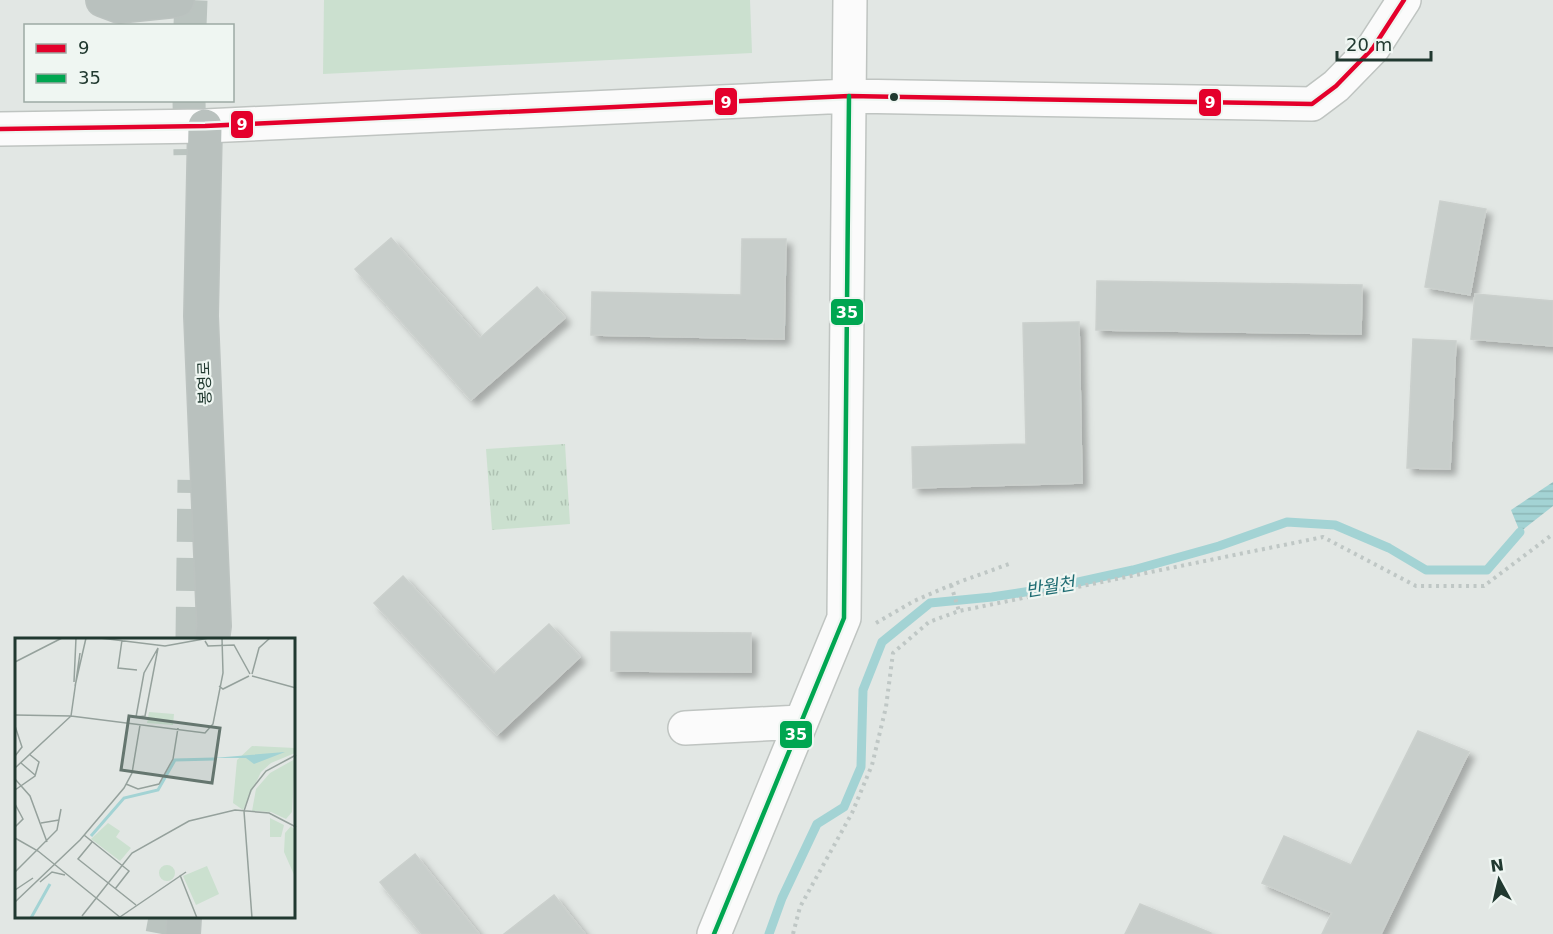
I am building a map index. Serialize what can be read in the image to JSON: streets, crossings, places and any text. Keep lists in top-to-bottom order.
{
  "streets": {
    "highway": ["봉영로"]
  },
  "water": ["반월천"],
  "lines": ["transit line 9", "transit line 35"],
  "legend": ["9", "35"],
  "scale_bar": "20 m",
  "north": "top"
}
